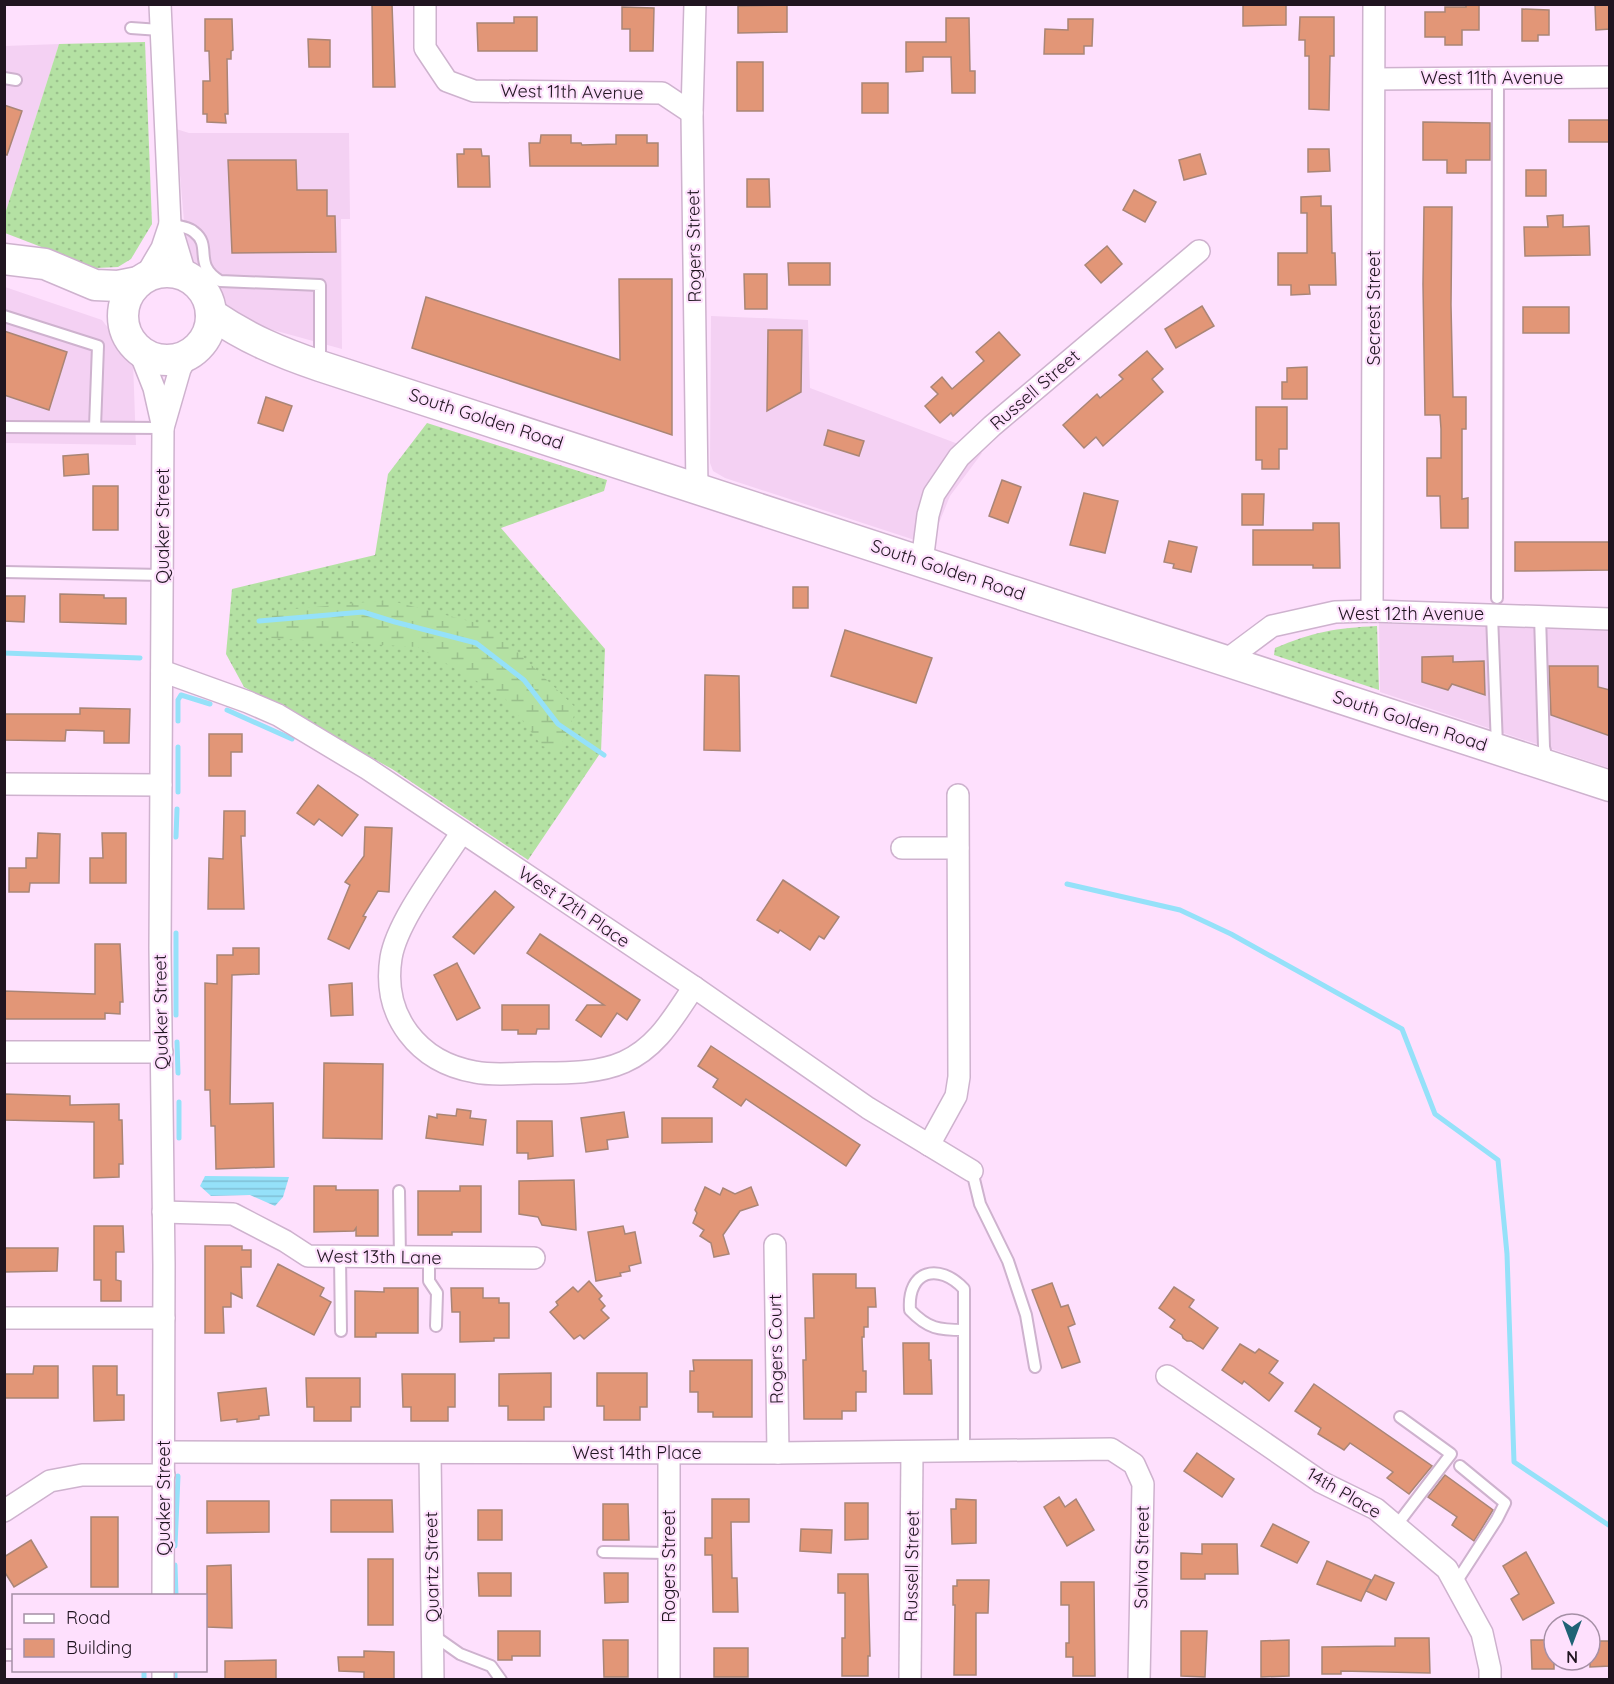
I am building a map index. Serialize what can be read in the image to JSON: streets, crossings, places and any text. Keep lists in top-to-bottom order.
{
  "streets": {
    "main road": ["South Golden Road"],
    "street": [
      "West 11th Avenue",
      "Rogers Street",
      "Secrest Street",
      "Russell Street",
      "Quaker Street",
      "West 12th Avenue",
      "West 12th Place",
      "West 13th Lane",
      "Rogers Court",
      "West 14th Place",
      "14th Place",
      "Salvia Street",
      "Quartz Street"
    ]
  },
  "crossings": [
    ["West 11th Avenue", "Rogers Street"],
    ["West 11th Avenue", "Secrest Street"],
    ["Rogers Street", "South Golden Road"],
    ["Rogers Street", "West 14th Place"],
    ["Secrest Street", "West 12th Avenue"],
    ["Russell Street", "South Golden Road"],
    ["Russell Street", "West 14th Place"],
    ["South Golden Road", "Quaker Street"],
    ["South Golden Road", "West 12th Avenue"],
    ["Quaker Street", "West 12th Place"],
    ["Quaker Street", "West 13th Lane"],
    ["Quaker Street", "West 14th Place"],
    ["Rogers Court", "West 14th Place"],
    ["West 14th Place", "Salvia Street"],
    ["West 14th Place", "Quartz Street"]
  ],
  "legend": ["Road", "Building"],
  "north": "bottom"
}
